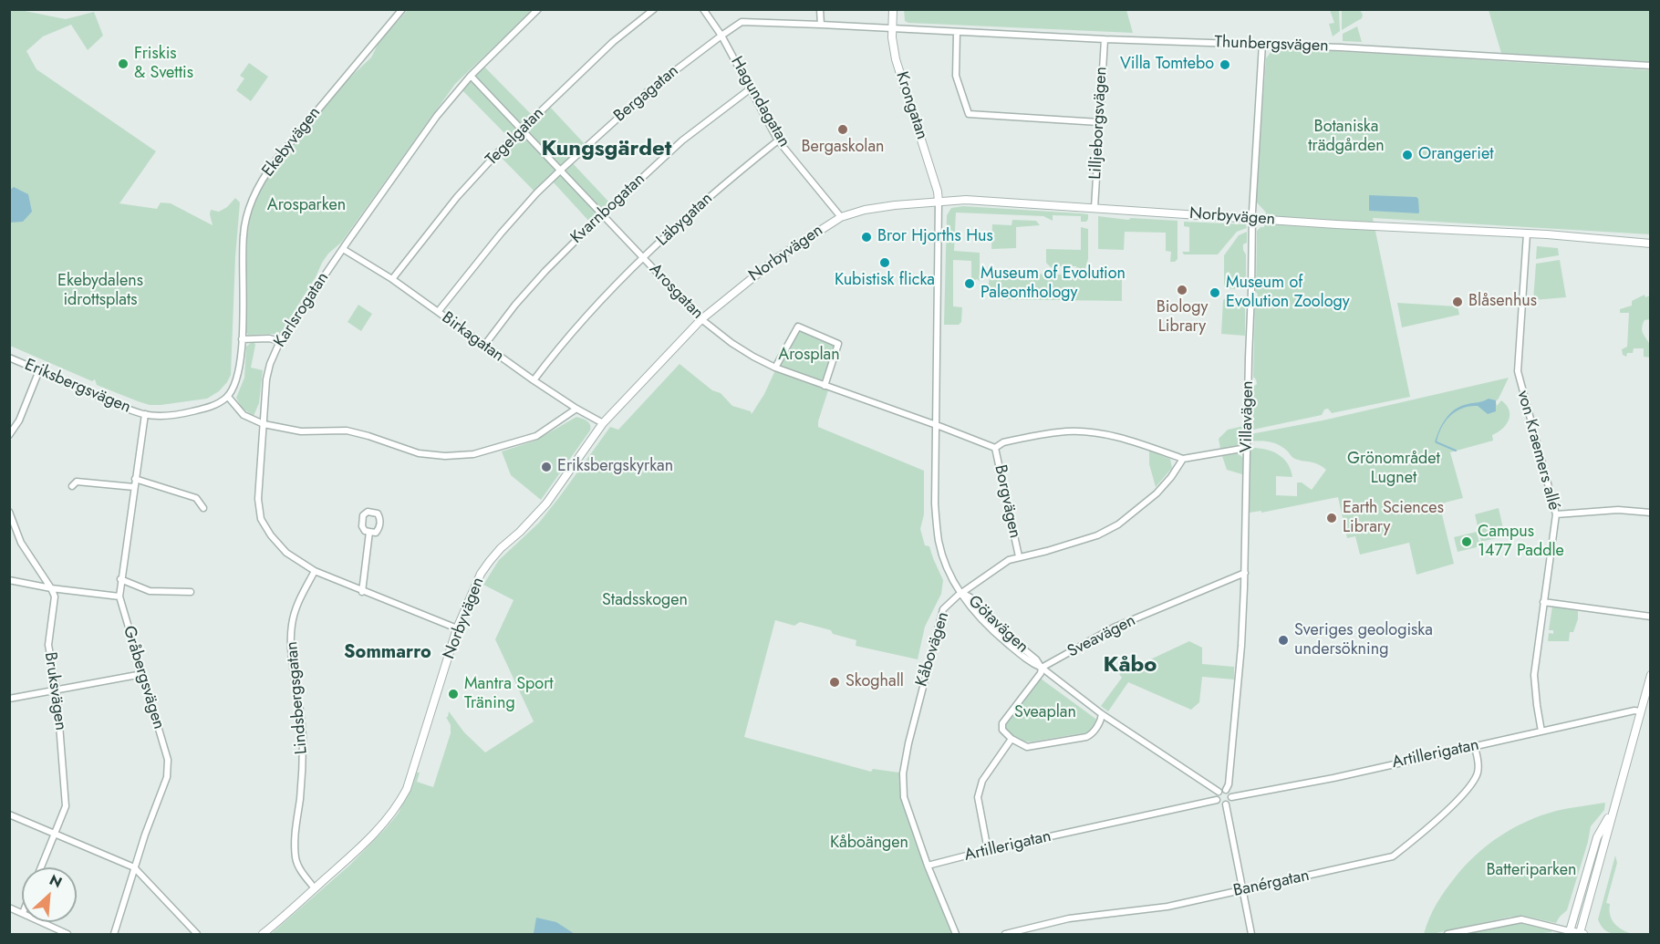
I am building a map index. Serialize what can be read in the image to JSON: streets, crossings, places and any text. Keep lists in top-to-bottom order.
{
  "streets": {
    "street": [
      "Thunbergsvägen",
      "Bergagatan",
      "Hagundagatan",
      "Krongatan",
      "Lilljeborgsvägen",
      "Tegelgatan",
      "Ekebyvägen",
      "Kvarnbogatan",
      "Norbyvägen",
      "Läbygatan",
      "Arosgatan",
      "Karlsrogatan",
      "Birkagatan",
      "Eriksbergsvägen",
      "Villavägen",
      "von Kraemers allé",
      "Borgvägen",
      "Götavägen",
      "Sveavägen",
      "Kåbovägen",
      "Gråbergsvägen",
      "Bruksvägen",
      "Lindsbergsgatan",
      "Artillerigatan",
      "Banérgatan"
    ]
  },
  "crossings": [
    ["Thunbergsvägen", "Bergagatan"],
    ["Thunbergsvägen", "Krongatan"],
    ["Thunbergsvägen", "Lilljeborgsvägen"],
    ["Thunbergsvägen", "Villavägen"],
    ["Bergagatan", "Hagundagatan"],
    ["Bergagatan", "Krongatan"],
    ["Bergagatan", "Arosgatan"],
    ["Bergagatan", "Birkagatan"],
    ["Hagundagatan", "Kvarnbogatan"],
    ["Hagundagatan", "Norbyvägen"],
    ["Hagundagatan", "Läbygatan"],
    ["Krongatan", "Norbyvägen"],
    ["Krongatan", "Kåbovägen"],
    ["Lilljeborgsvägen", "Norbyvägen"],
    ["Tegelgatan", "Arosgatan"],
    ["Tegelgatan", "Birkagatan"],
    ["Ekebyvägen", "Eriksbergsvägen"],
    ["Kvarnbogatan", "Arosgatan"],
    ["Kvarnbogatan", "Birkagatan"],
    ["Norbyvägen", "Arosgatan"],
    ["Norbyvägen", "Karlsrogatan"],
    ["Norbyvägen", "Birkagatan"],
    ["Norbyvägen", "Villavägen"],
    ["Norbyvägen", "von Kraemers allé"],
    ["Norbyvägen", "Kåbovägen"],
    ["Norbyvägen", "Lindsbergsgatan"],
    ["Läbygatan", "Arosgatan"],
    ["Läbygatan", "Birkagatan"],
    ["Arosgatan", "Karlsrogatan"],
    ["Arosgatan", "Borgvägen"],
    ["Arosgatan", "Kåbovägen"],
    ["Karlsrogatan", "Birkagatan"],
    ["Karlsrogatan", "Lindsbergsgatan"],
    ["Eriksbergsvägen", "Gråbergsvägen"],
    ["Villavägen", "Götavägen"],
    ["Villavägen", "Sveavägen"],
    ["Villavägen", "Artillerigatan"],
    ["von Kraemers allé", "Artillerigatan"],
    ["Götavägen", "Sveavägen"],
    ["Götavägen", "Kåbovägen"],
    ["Götavägen", "Artillerigatan"],
    ["Kåbovägen", "Artillerigatan"],
    ["Artillerigatan", "Banérgatan"]
  ],
  "districts": ["Kungsgärdet", "Sommarro", "Kåbo"],
  "parks": [
    "Botaniska trädgården",
    "Arosparken",
    "Ekebydalens idrottsplats",
    "Arosplan",
    "Grönområdet Lugnet",
    "Stadsskogen",
    "Sveaplan",
    "Kåboängen",
    "Batteriparken"
  ],
  "places": [
    "Friskis & Svettis",
    "Villa Tomtebo",
    "Bergaskolan",
    "Orangeriet",
    "Bror Hjorths Hus",
    "Kubistisk flicka",
    "Museum of Evolution Paleonthology",
    "Biology Library",
    "Museum of Evolution Zoology",
    "Blåsenhus",
    "Eriksbergskyrkan",
    "Earth Sciences Library",
    "Campus 1477 Paddle",
    "Sveriges geologiska undersökning",
    "Skoghall",
    "Mantra Sport Träning"
  ],
  "north": "top right"
}
